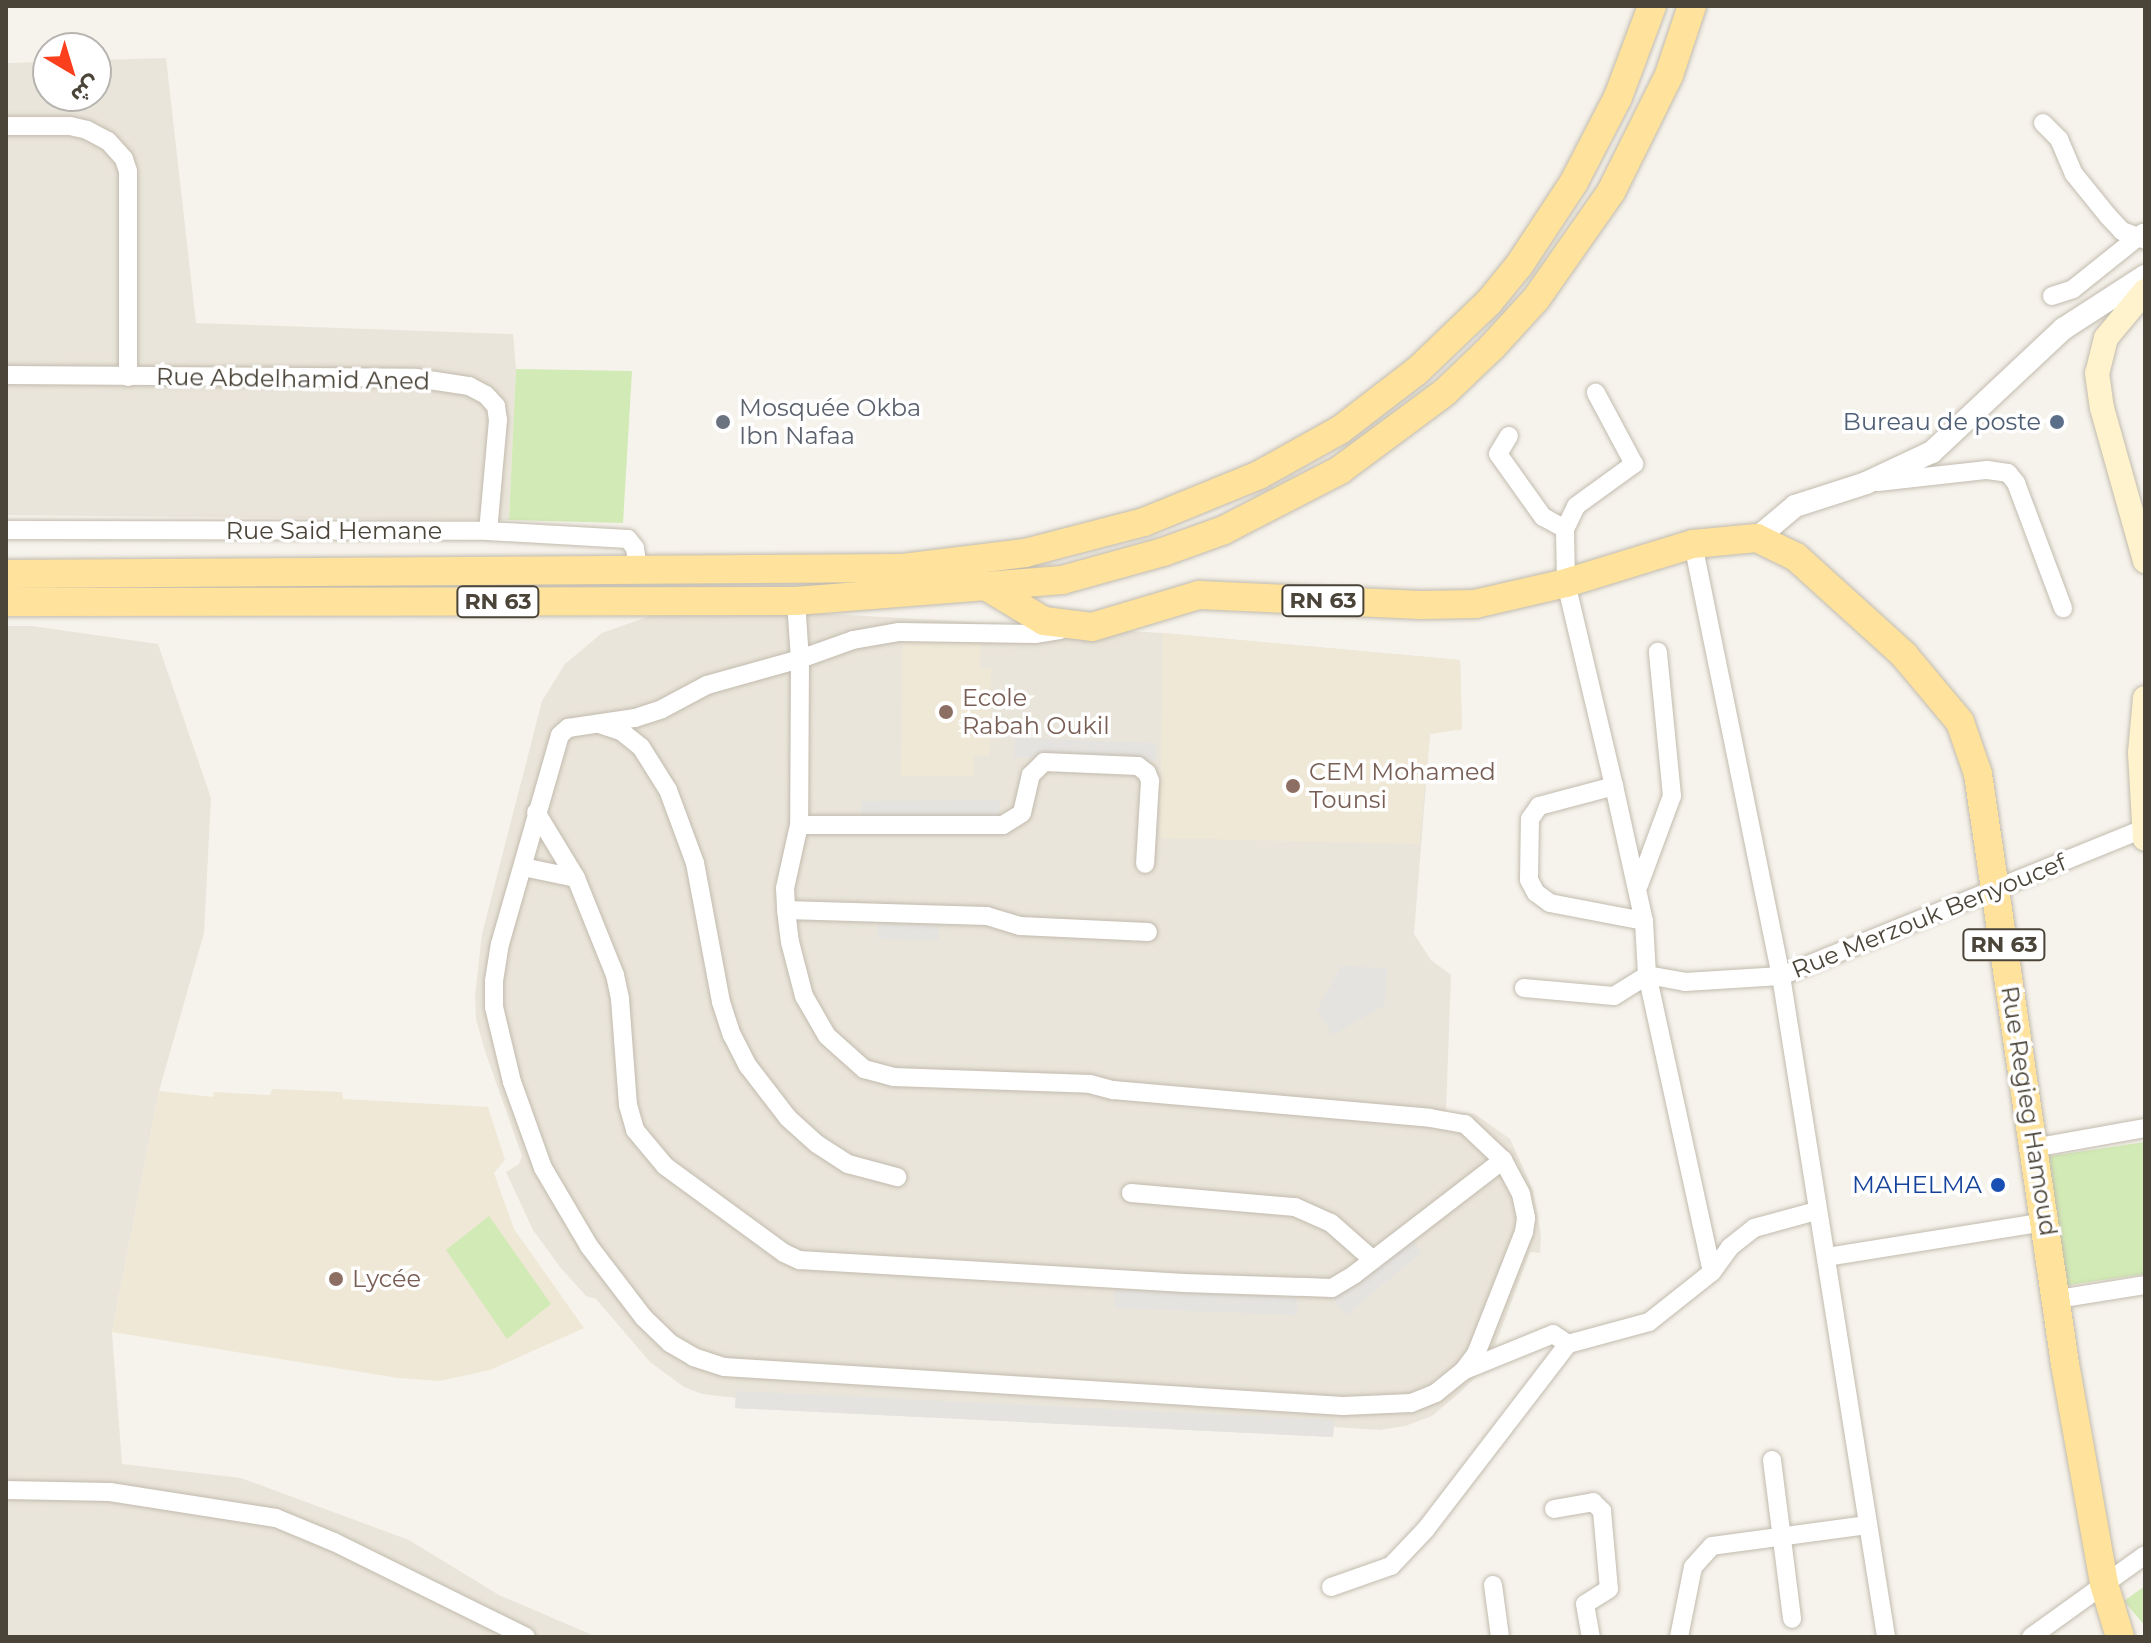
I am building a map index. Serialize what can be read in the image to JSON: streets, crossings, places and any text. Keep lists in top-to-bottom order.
{
  "streets": {
    "main road": ["RN 63", "Rue Regieg Hamoud"],
    "street": ["Rue Abdelhamid Aned", "Rue Said Hemane", "Rue Merzouk Benyoucef"]
  },
  "crossings": [
    ["Rue Abdelhamid Aned", "Rue Said Hemane"],
    ["RN 63", "Rue Regieg Hamoud"],
    ["Rue Merzouk Benyoucef", "Rue Regieg Hamoud"]
  ],
  "places": [
    "Mosquée Okba Ibn Nafaa",
    "Bureau de poste",
    "Ecole Rabah Oukil",
    "CEM Mohamed Tounsi",
    "MAHELMA",
    "Lycée"
  ],
  "north": "bottom right"
}
